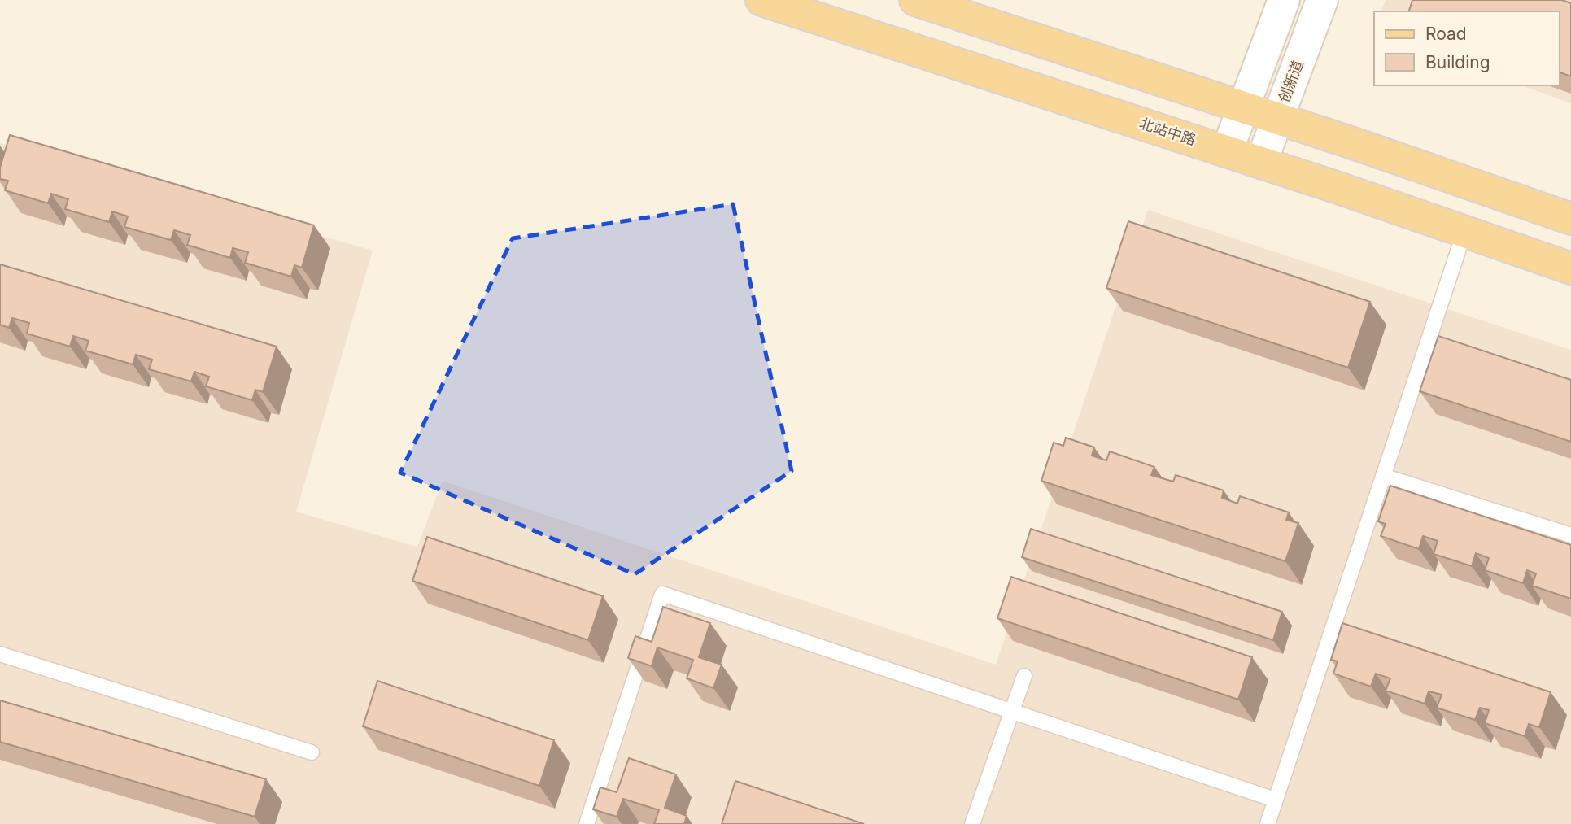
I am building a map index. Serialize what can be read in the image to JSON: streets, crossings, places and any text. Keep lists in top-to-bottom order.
{
  "streets": {
    "main road": ["北站中路"],
    "street": ["创新道"]
  },
  "crossings": [
    ["创新道", "北站中路"]
  ],
  "legend": ["Road", "Building"]
}
